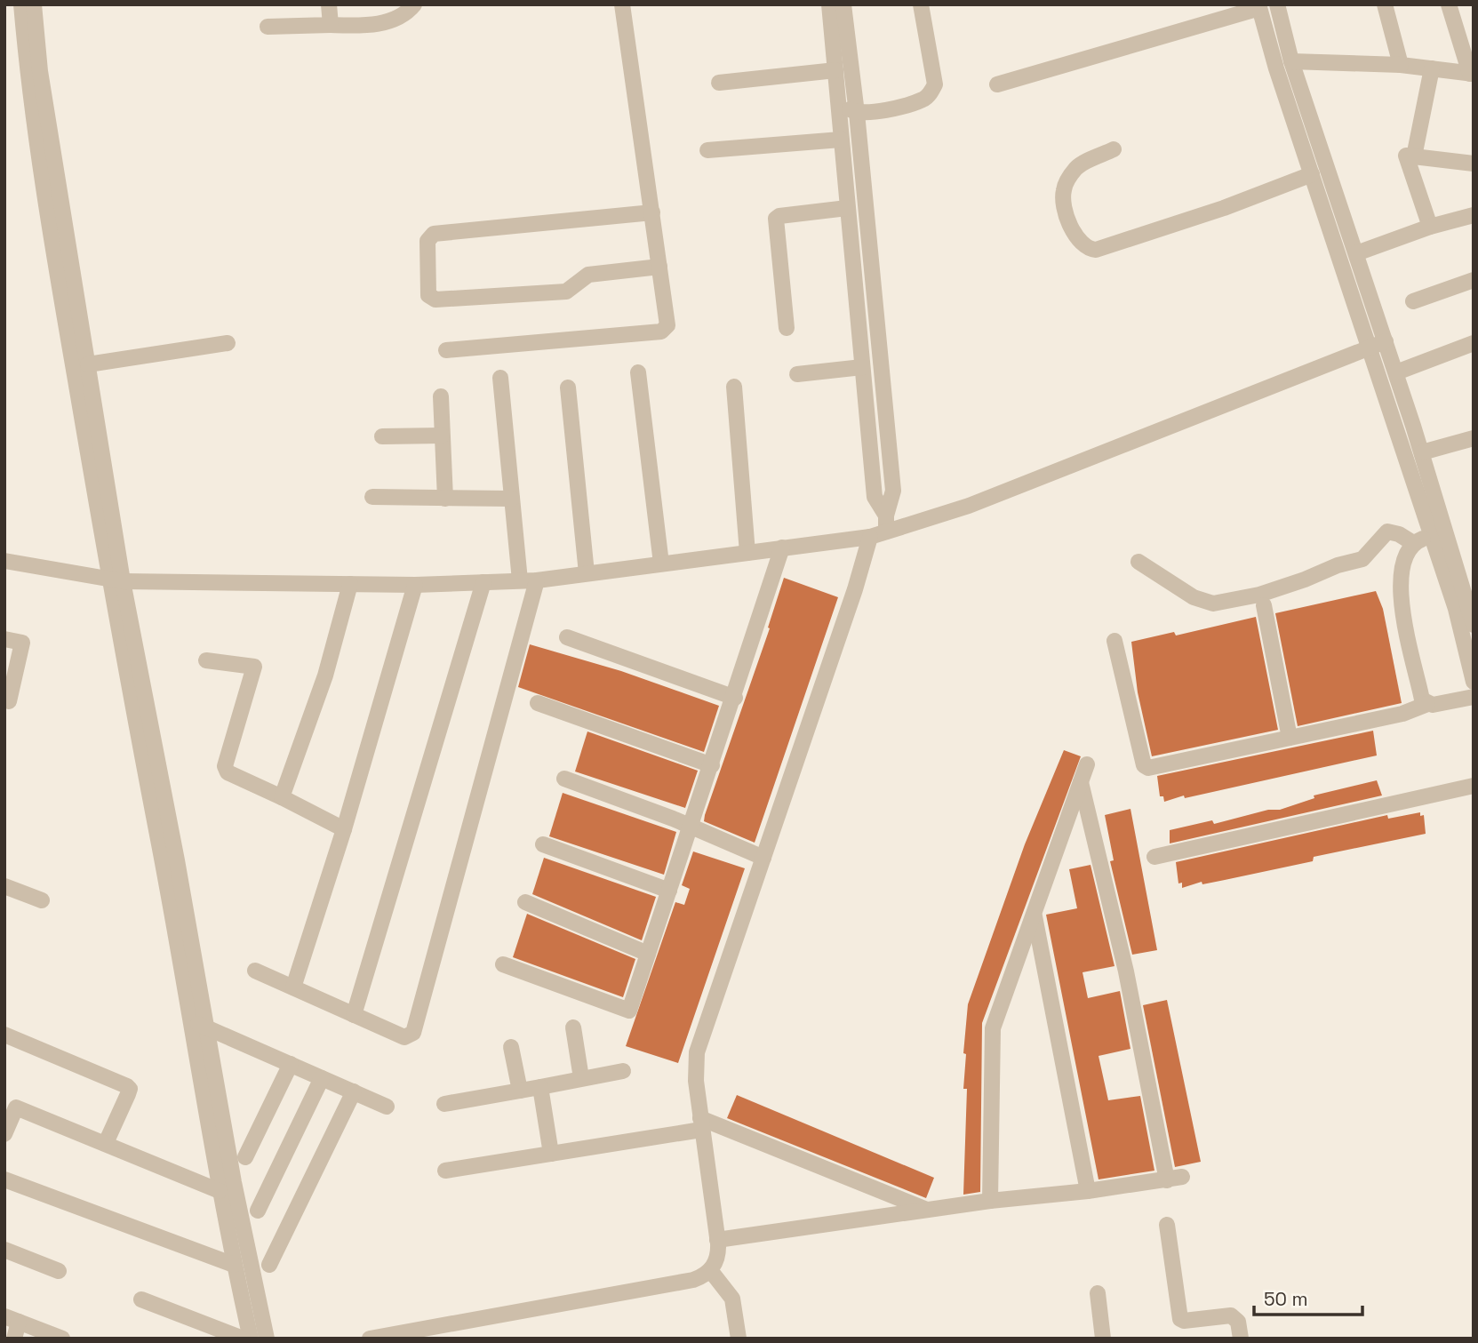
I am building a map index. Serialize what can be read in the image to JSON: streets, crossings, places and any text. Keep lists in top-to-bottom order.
{
  "scale_bar": "50 m"
}
